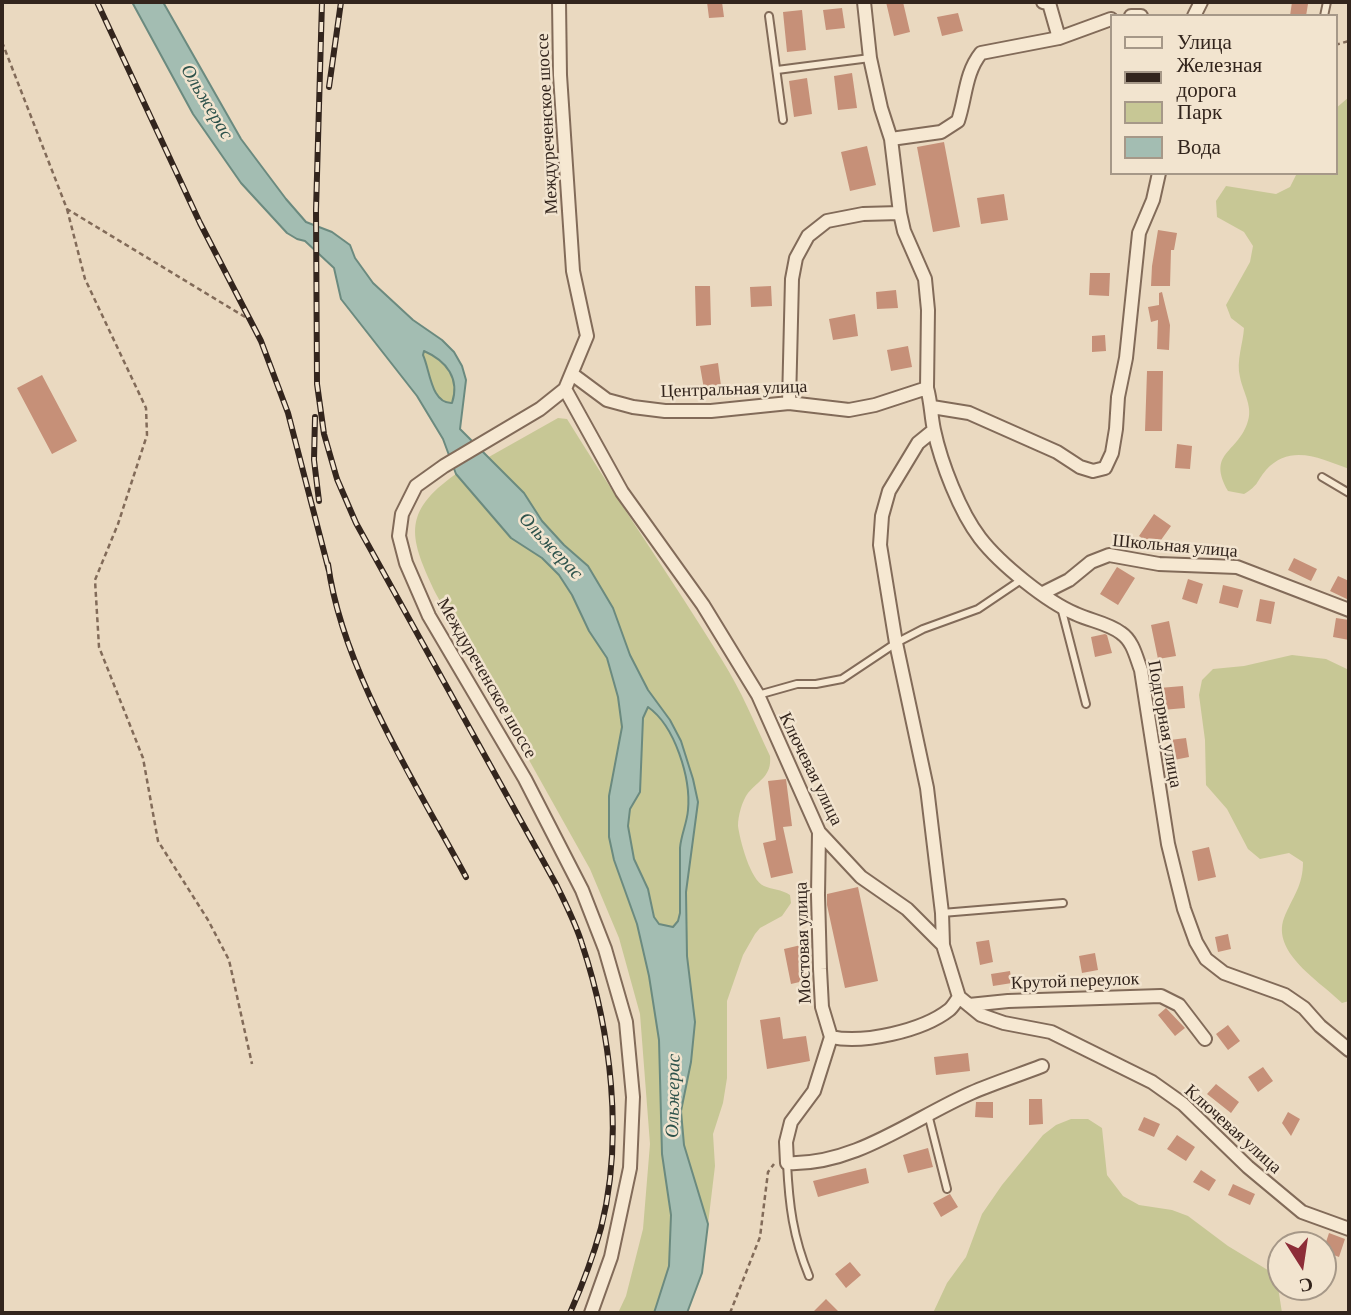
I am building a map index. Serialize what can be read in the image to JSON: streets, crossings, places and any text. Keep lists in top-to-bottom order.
{
  "streets": {
    "street": [
      "Междуреченское шоссе",
      "Центральная улица",
      "Школьная улица",
      "Подгорная улица",
      "Ключевая улица",
      "Мостовая улица",
      "Крутой переулок"
    ]
  },
  "crossings": [
    ["Междуреченское шоссе", "Центральная улица"],
    ["Междуреченское шоссе", "Ключевая улица"],
    ["Центральная улица", "Подгорная улица"],
    ["Школьная улица", "Подгорная улица"],
    ["Ключевая улица", "Мостовая улица"],
    ["Ключевая улица", "Крутой переулок"]
  ],
  "water": ["Ольжерас"],
  "legend": [
    "Улица",
    "Железная дорога",
    "Парк",
    "Вода"
  ],
  "north": "bottom"
}
